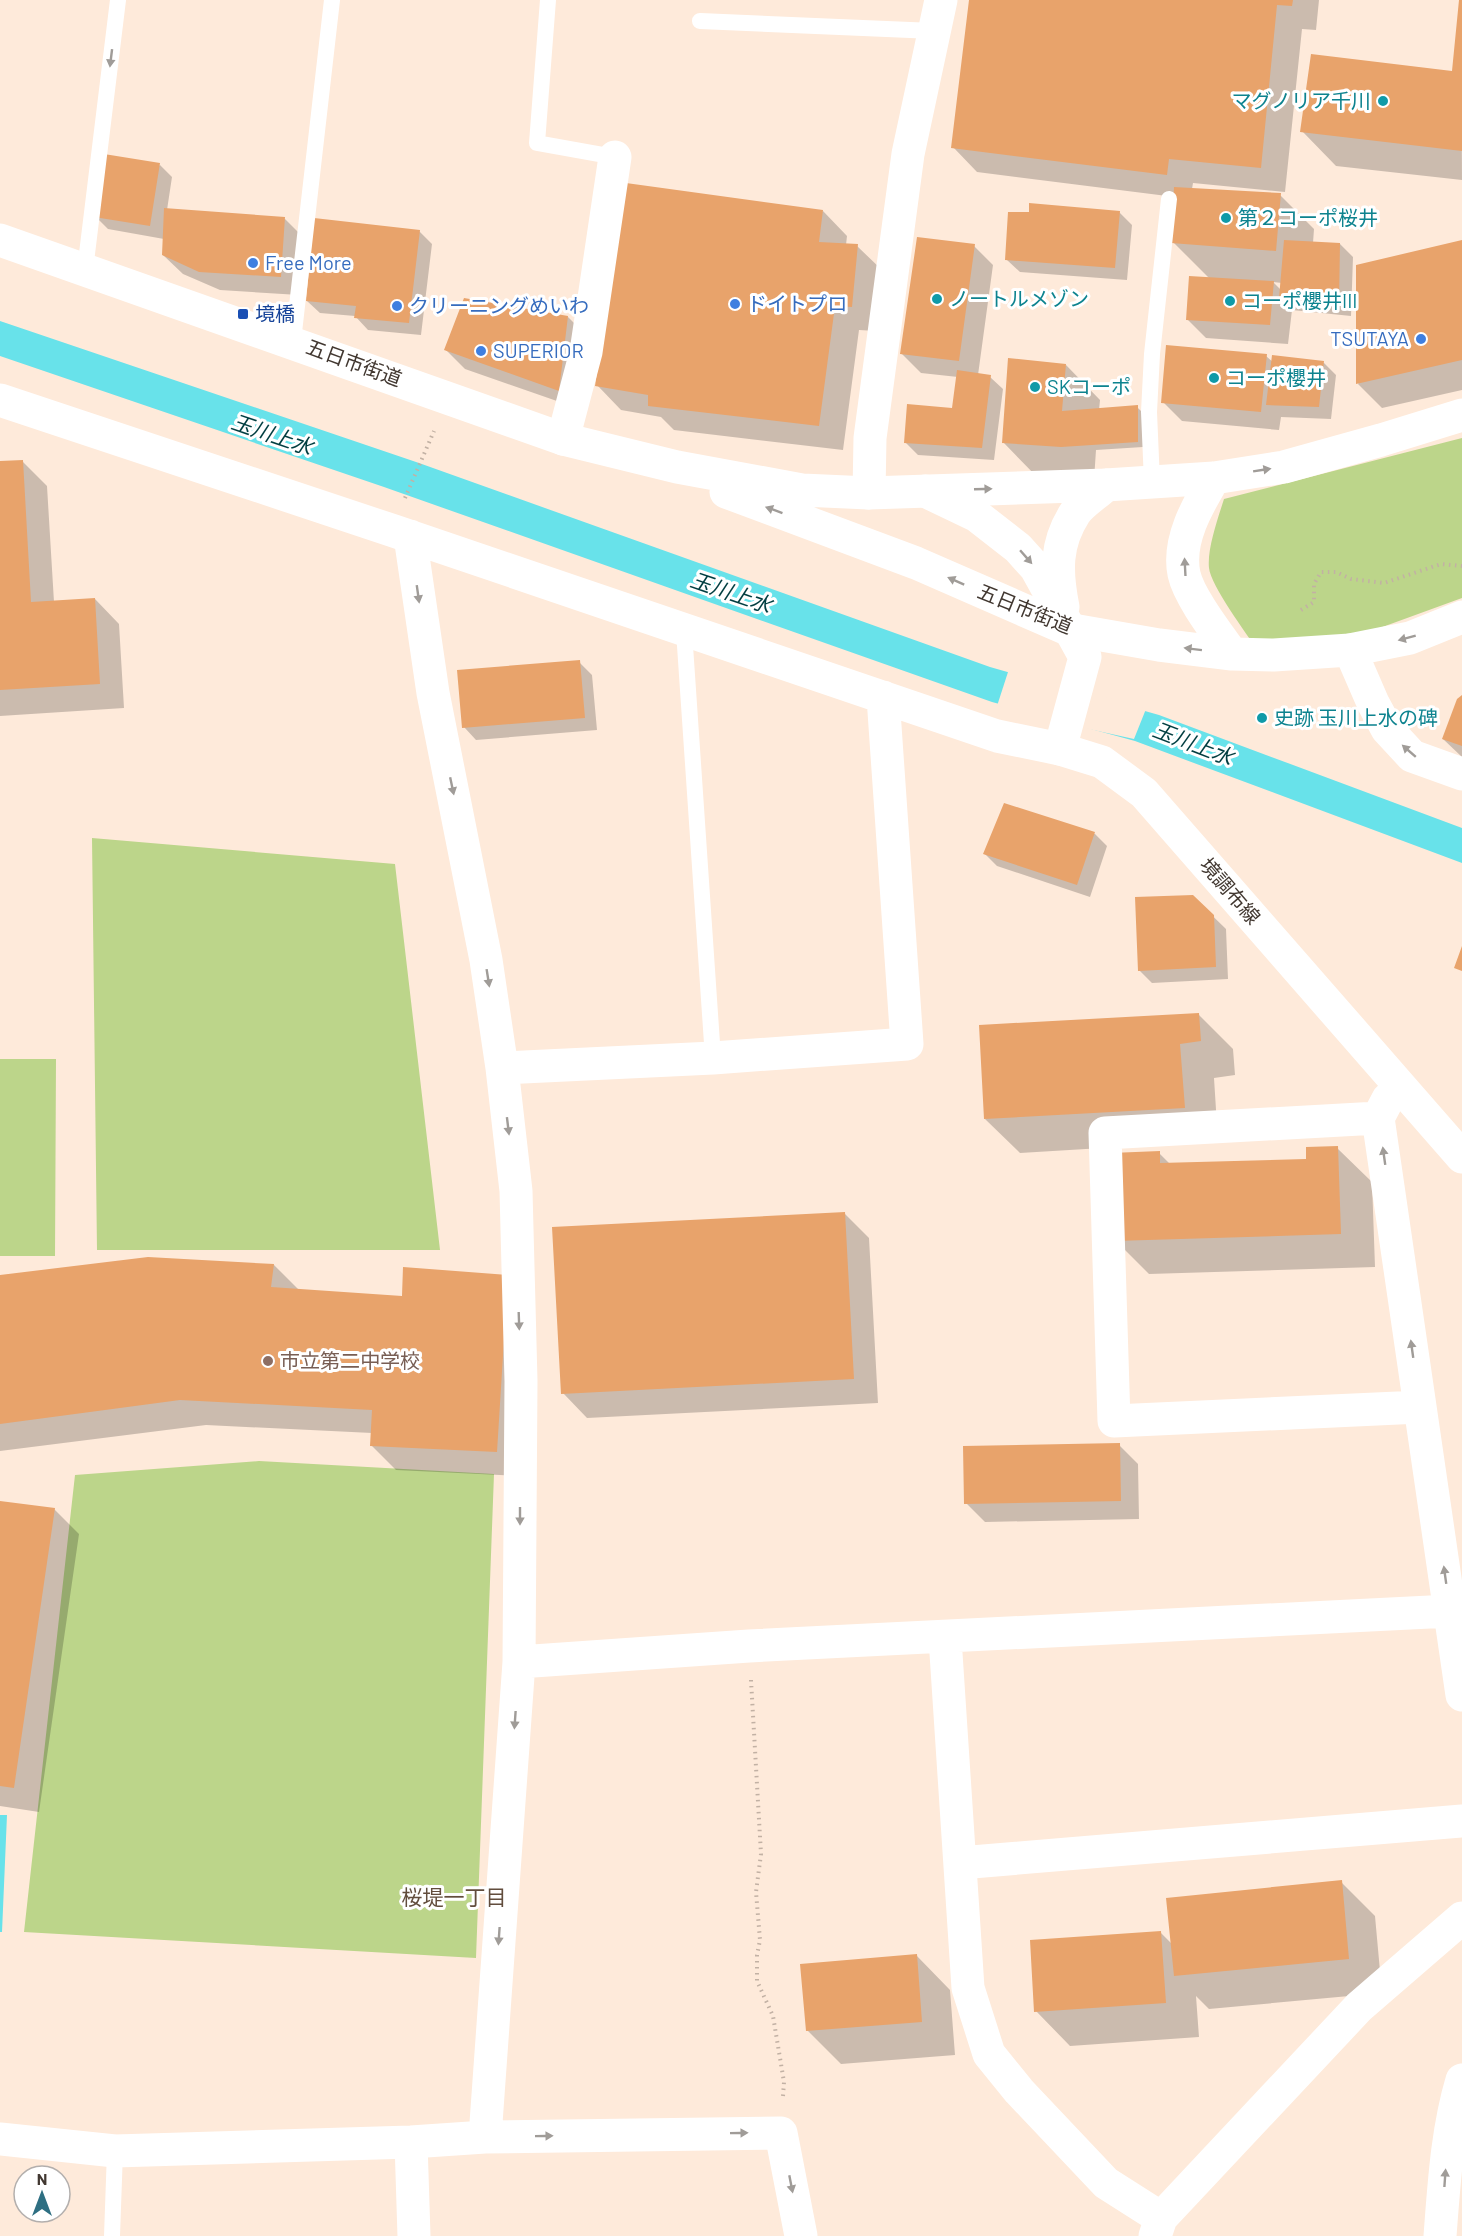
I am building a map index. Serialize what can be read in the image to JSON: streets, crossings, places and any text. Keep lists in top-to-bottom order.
{
  "streets": {
    "street": ["五日市街道", "境調布線"]
  },
  "districts": ["桜堤一丁目"],
  "water": ["玉川上水"],
  "places": {
    "other": [
      "マグノリア千川",
      "第２コーポ桜井",
      "Free More",
      "ノートルメゾン",
      "コーポ櫻井III",
      "ドイトプロ",
      "クリーニングめいわ",
      "TSUTAYA",
      "SUPERIOR",
      "コーポ櫻井",
      "SKコーポ",
      "史跡 玉川上水の碑",
      "市立第二中学校"
    ],
    "transit": ["境橋"]
  },
  "north": "top"
}
